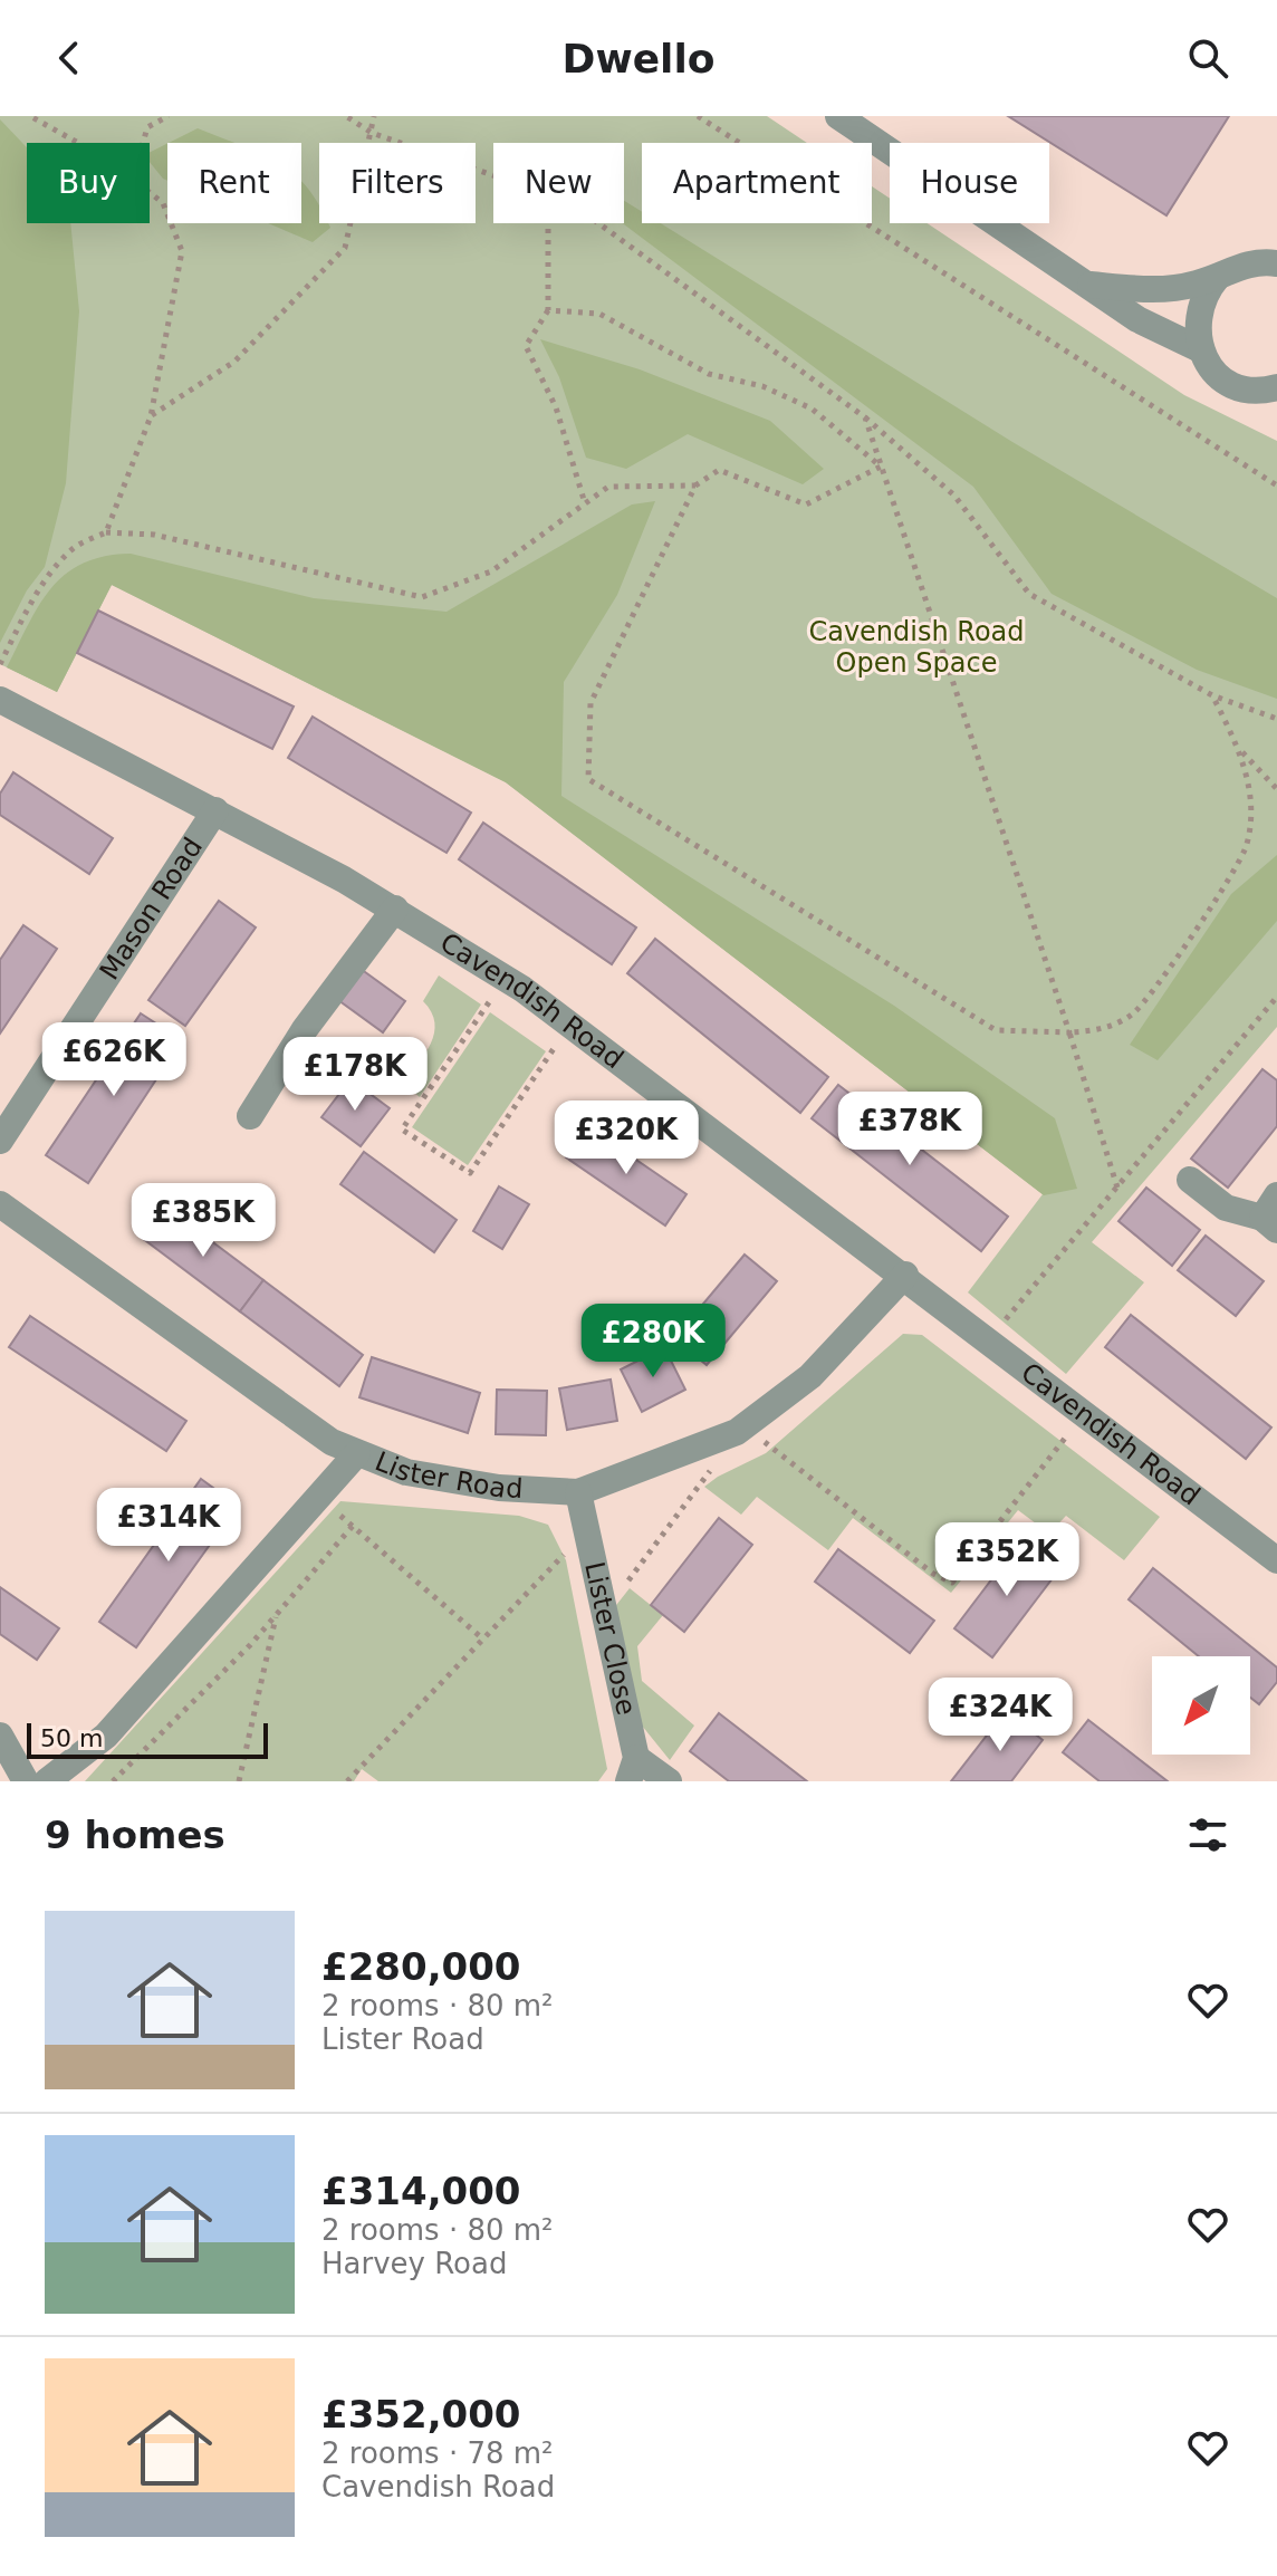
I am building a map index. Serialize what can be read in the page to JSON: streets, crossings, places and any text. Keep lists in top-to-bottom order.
{
  "streets": {
    "street": [
      "Mason Road",
      "Cavendish Road",
      "Lister Road",
      "Lister Close"
    ]
  },
  "crossings": [
    ["Mason Road", "Cavendish Road"],
    ["Cavendish Road", "Lister Road"],
    ["Lister Road", "Lister Close"]
  ],
  "parks": ["Cavendish Road Open Space"],
  "scale_bar": "50 m",
  "north": "bottom left",
  "page": {
    "header": "Dwello",
    "chip": [
      "Buy",
      "Rent",
      "Filters",
      "New",
      "Apartment",
      "House"
    ],
    "price": [
      "£626K",
      "£178K",
      "£378K",
      "£320K",
      "£385K",
      "£280K",
      "£314K",
      "£352K",
      "£324K"
    ],
    "scale": "50 m",
    "heading": "9 homes",
    "list": [
      {
        "name": "£280,000",
        "note": "2 rooms · 80 m² · Lister Road"
      },
      {
        "name": "£314,000",
        "note": "2 rooms · 80 m² · Harvey Road"
      },
      {
        "name": "£352,000",
        "note": "2 rooms · 78 m² · Cavendish Road"
      }
    ]
  }
}
